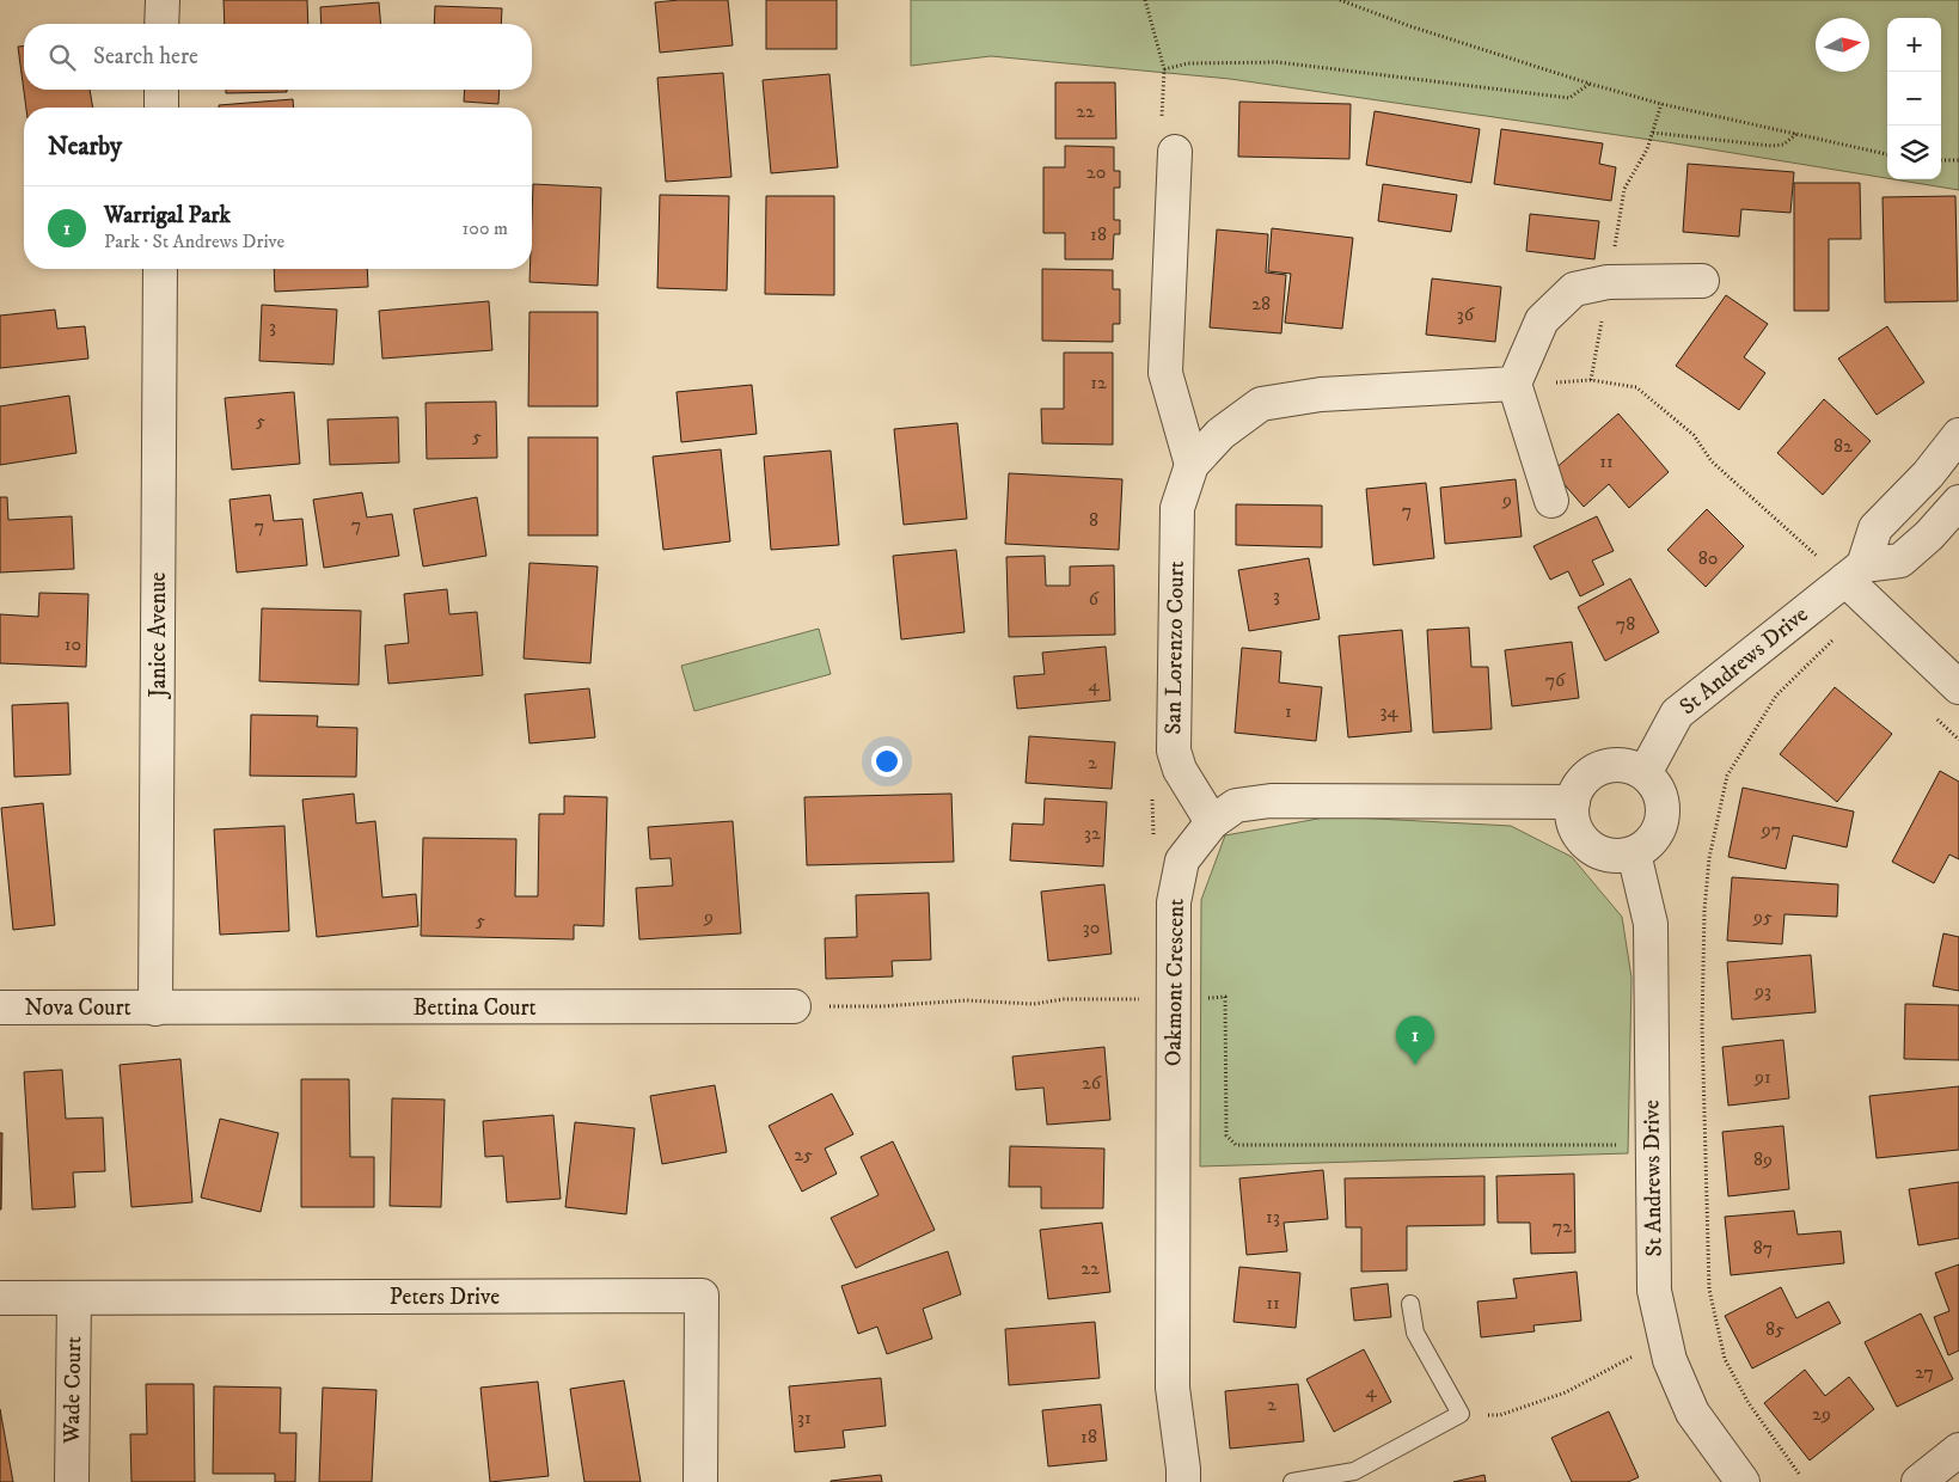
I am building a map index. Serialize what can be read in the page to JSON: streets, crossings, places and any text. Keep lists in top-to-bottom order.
{
  "streets": {
    "street": [
      "Janice Avenue",
      "San Lorenzo Court",
      "St Andrews Drive",
      "Oakmont Crescent",
      "Nova Court",
      "Bettina Court",
      "Peters Drive",
      "Wade Court"
    ]
  },
  "crossings": [
    ["Janice Avenue", "Nova Court"],
    ["Janice Avenue", "Bettina Court"],
    ["San Lorenzo Court", "Oakmont Crescent"],
    ["St Andrews Drive", "Oakmont Crescent"],
    ["Nova Court", "Bettina Court"],
    ["Peters Drive", "Wade Court"]
  ],
  "house_numbers": [
    "22",
    "20",
    "18",
    "28",
    "36",
    "3",
    "12",
    "5",
    "5",
    "82",
    "11",
    "9",
    "7",
    "8",
    "7",
    "7",
    "80",
    "3",
    "6",
    "78",
    "10",
    "76",
    "4",
    "1",
    "34",
    "2",
    "97",
    "32",
    "9",
    "95",
    "5",
    "30",
    "93",
    "91",
    "26",
    "25",
    "89",
    "13",
    "72",
    "87",
    "22",
    "11",
    "85",
    "27",
    "4",
    "2",
    "29",
    "31",
    "18"
  ],
  "north": "right",
  "page": {
    "map_buttons": ["+", "−"],
    "search": "Search here",
    "heading": "Nearby",
    "list": [
      {
        "mark": "1",
        "name": "Warrigal Park",
        "note": "Park · St Andrews Drive",
        "value": "100 m"
      }
    ],
    "pins": "1"
  }
}
